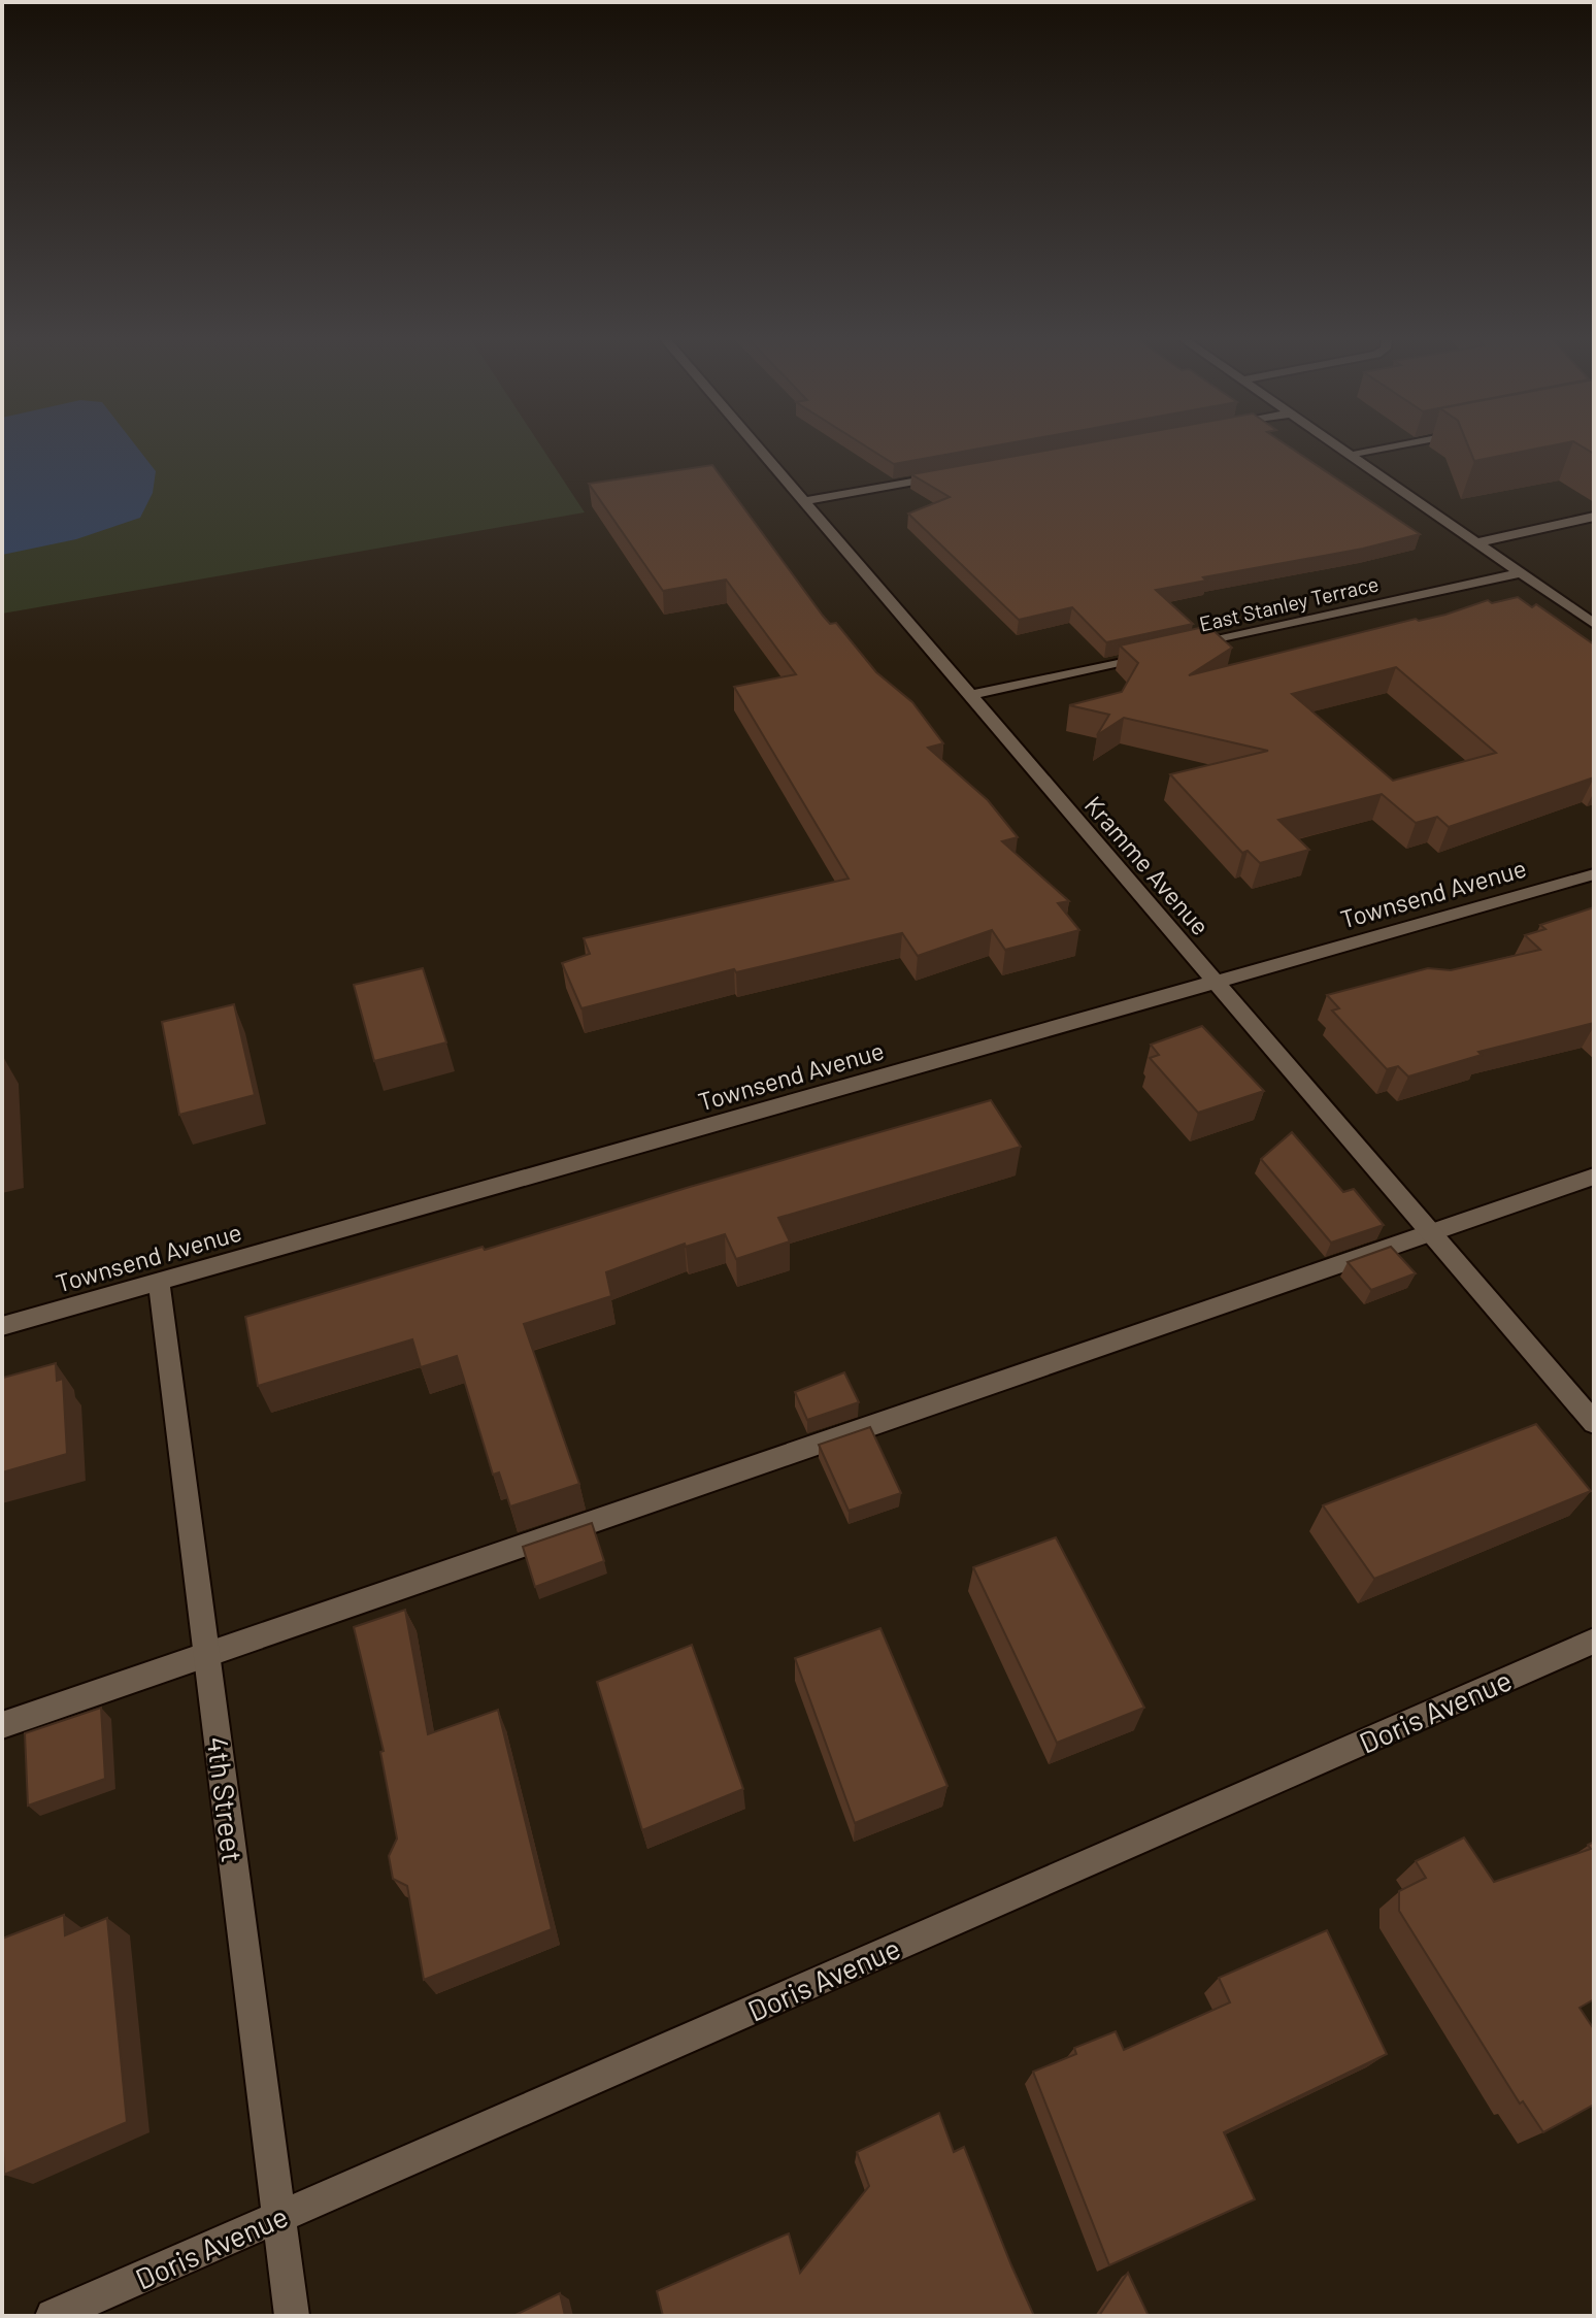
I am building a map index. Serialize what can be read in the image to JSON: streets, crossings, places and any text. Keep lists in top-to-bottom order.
{
  "streets": {
    "street": [
      "East Stanley Terrace",
      "Kramme Avenue",
      "Townsend Avenue",
      "Doris Avenue",
      "4th Street"
    ]
  },
  "crossings": [
    ["Kramme Avenue", "Townsend Avenue"],
    ["Townsend Avenue", "4th Street"],
    ["Doris Avenue", "4th Street"]
  ]
}
